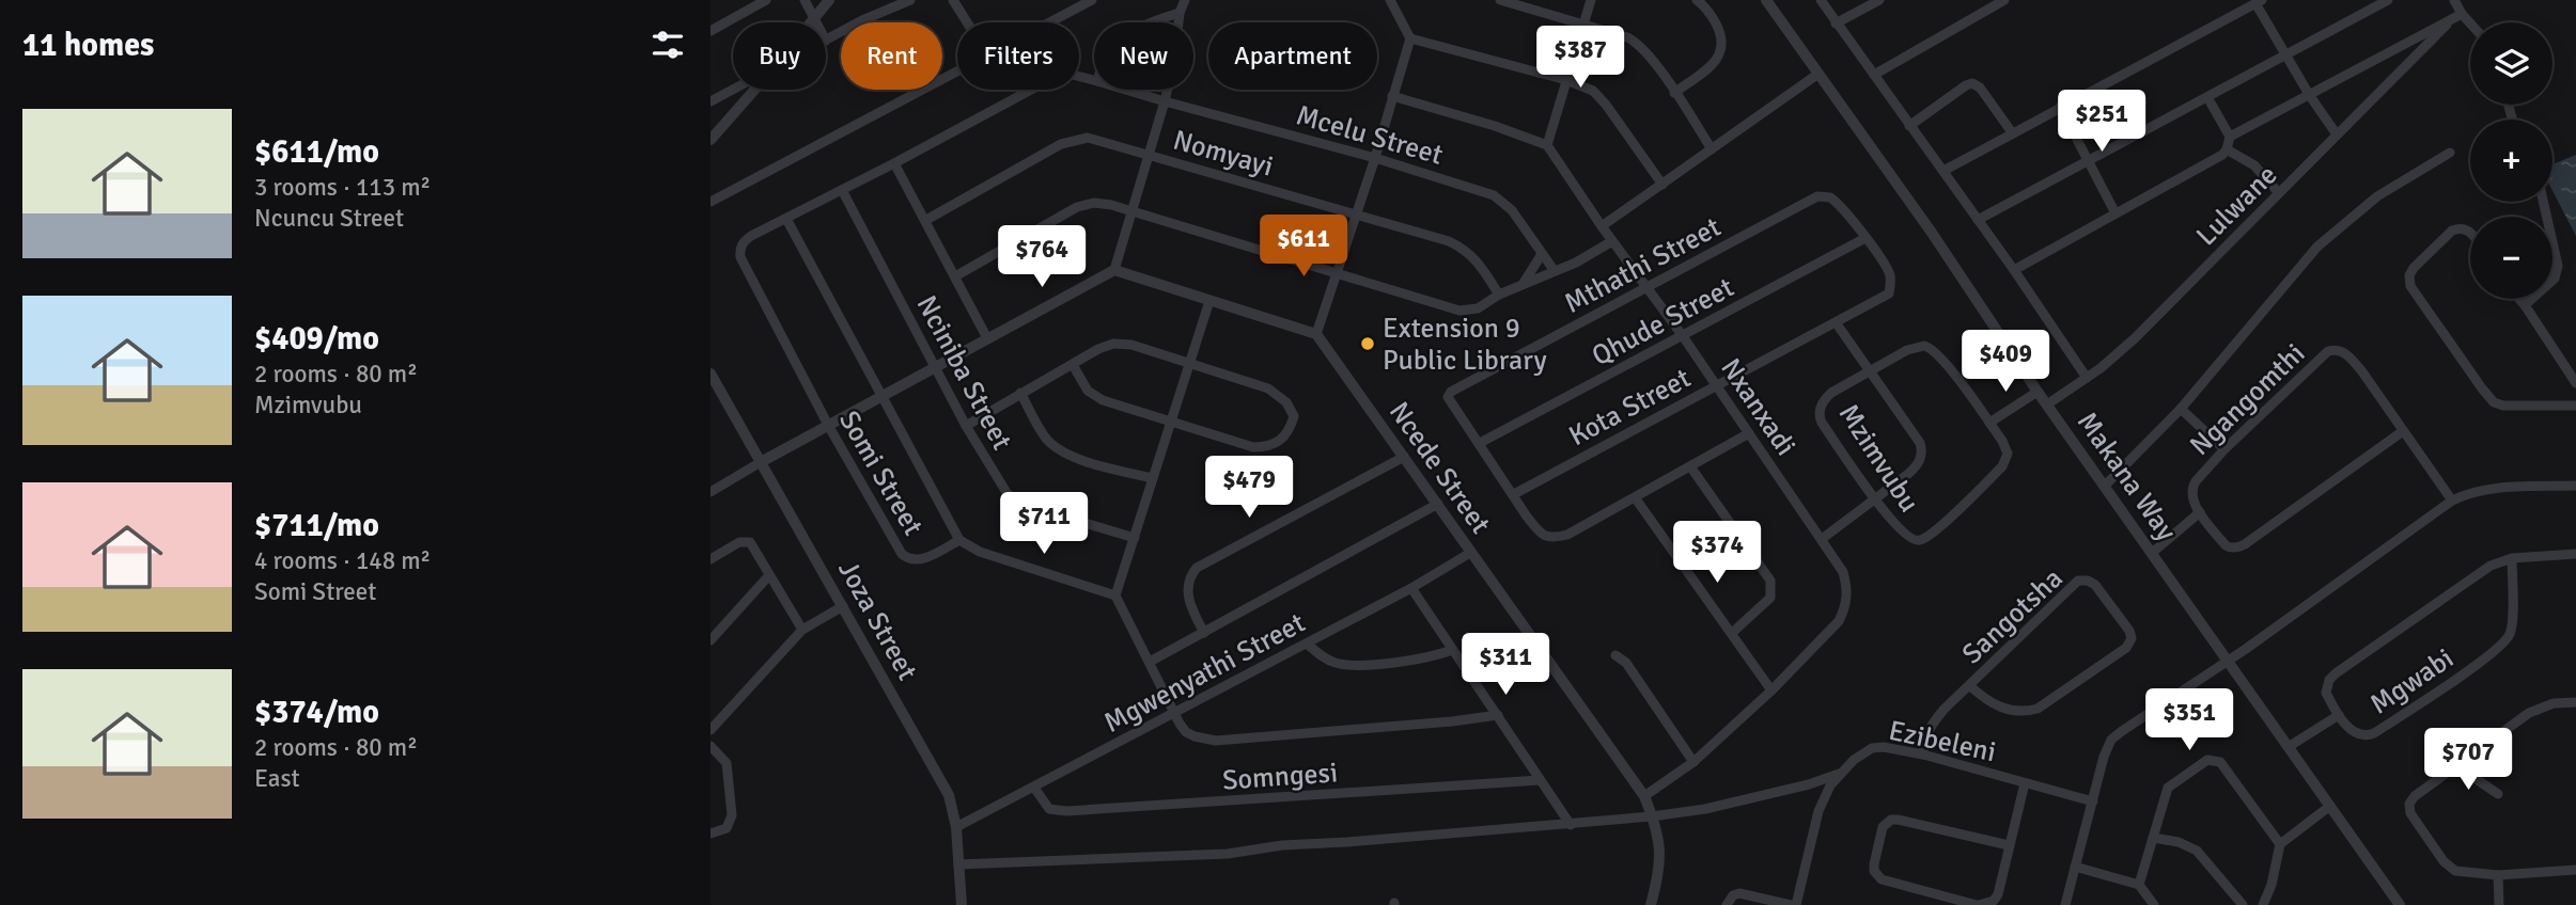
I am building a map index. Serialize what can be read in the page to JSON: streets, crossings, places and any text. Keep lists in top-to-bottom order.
{
  "streets": {
    "street": [
      "Mcelu Street",
      "Nomyayi",
      "Lulwane",
      "Mthathi Street",
      "Qhude Street",
      "Nciniba Street",
      "Ngangomthi",
      "Kota Street",
      "Nxanxadi",
      "Mzimvubu",
      "Ncede Street",
      "Somi Street",
      "Makana Way",
      "Sangotsha",
      "Joza Street",
      "Mgwenyathi Street",
      "Mgwabi",
      "Ezibeleni",
      "Somngesi"
    ]
  },
  "crossings": [
    ["Mcelu Street", "Nciniba Street"],
    ["Mcelu Street", "Somi Street"],
    ["Lulwane", "Makana Way"],
    ["Mthathi Street", "Qhude Street"],
    ["Mthathi Street", "Kota Street"],
    ["Mthathi Street", "Nxanxadi"],
    ["Qhude Street", "Kota Street"],
    ["Qhude Street", "Nxanxadi"],
    ["Kota Street", "Nxanxadi"],
    ["Nxanxadi", "Ncede Street"],
    ["Ncede Street", "Mgwenyathi Street"],
    ["Sangotsha", "Ezibeleni"],
    ["Joza Street", "Mgwenyathi Street"],
    ["Mgwenyathi Street", "Somngesi"]
  ],
  "places": ["Extension 9 Public Library"],
  "page": {
    "heading": "11 homes",
    "map_buttons": ["+", "−"],
    "chip": [
      "Buy",
      "Rent",
      "Filters",
      "New",
      "Apartment"
    ],
    "price": [
      "$387",
      "$251",
      "$611",
      "$764",
      "$409",
      "$479",
      "$711",
      "$374",
      "$311",
      "$351",
      "$707"
    ],
    "list": [
      {
        "name": "$611/mo",
        "note": "3 rooms · 113 m² · Ncuncu Street"
      },
      {
        "name": "$409/mo",
        "note": "2 rooms · 80 m² · Mzimvubu"
      },
      {
        "name": "$711/mo",
        "note": "4 rooms · 148 m² · Somi Street"
      },
      {
        "name": "$374/mo",
        "note": "2 rooms · 80 m² · East"
      }
    ]
  }
}
